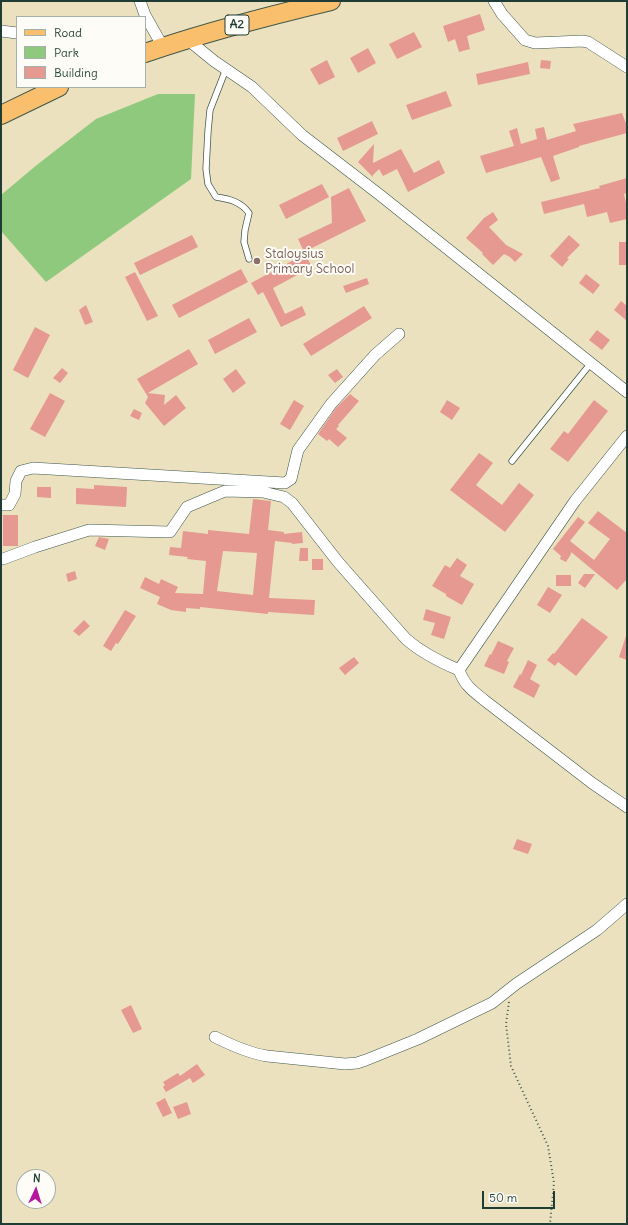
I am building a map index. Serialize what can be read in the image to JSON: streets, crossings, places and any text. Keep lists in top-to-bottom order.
{
  "streets": {
    "main road": ["A2"]
  },
  "places": ["Staloysius Primary School"],
  "legend": ["Road", "Park", "Building"],
  "scale_bar": "50 m",
  "north": "top"
}
